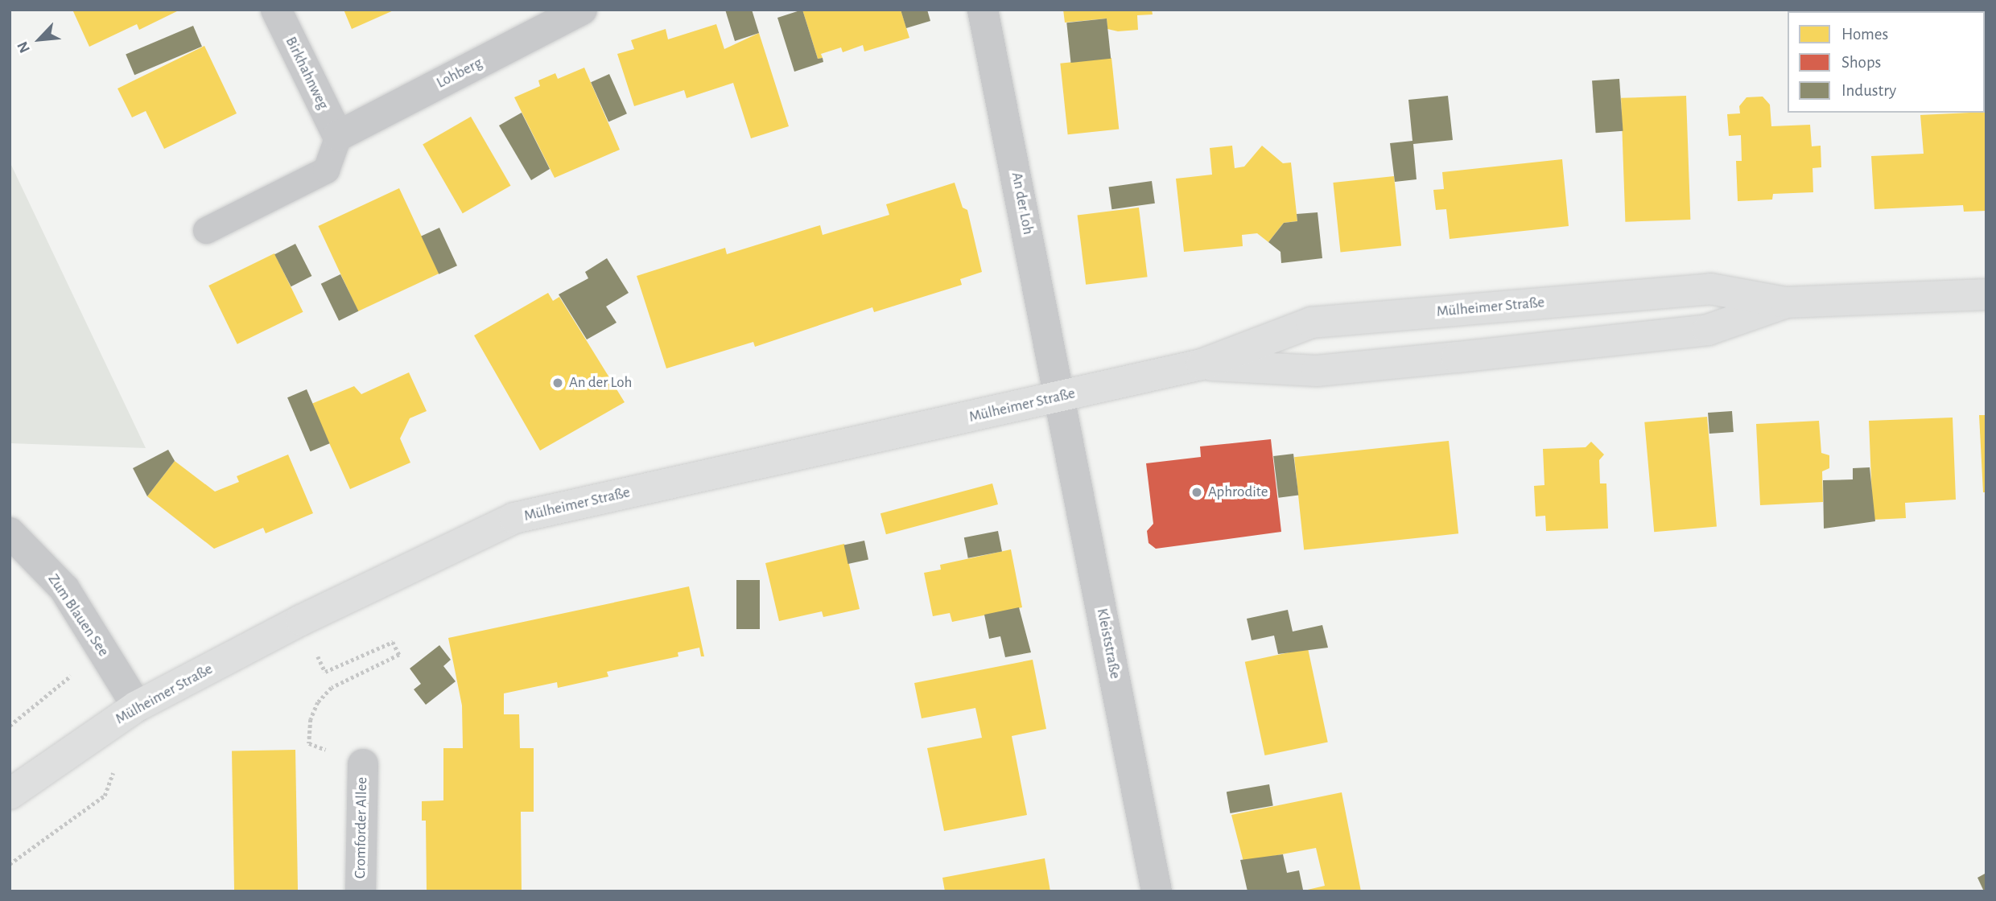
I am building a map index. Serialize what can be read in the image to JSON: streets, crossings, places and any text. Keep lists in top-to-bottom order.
{
  "streets": {
    "main road": ["Mülheimer Straße"],
    "street": [
      "Birkhahnweg",
      "Lohberg",
      "An der Loh",
      "Zum Blauen See",
      "Kleiststraße",
      "Cromforder Allee"
    ]
  },
  "crossings": [
    ["Birkhahnweg", "Lohberg"],
    ["An der Loh", "Mülheimer Straße"],
    ["An der Loh", "Kleiststraße"],
    ["Mülheimer Straße", "Zum Blauen See"],
    ["Mülheimer Straße", "Kleiststraße"]
  ],
  "places": ["An der Loh", "Aphrodite"],
  "legend": ["Homes", "Shops", "Industry"],
  "north": "bottom left"
}
